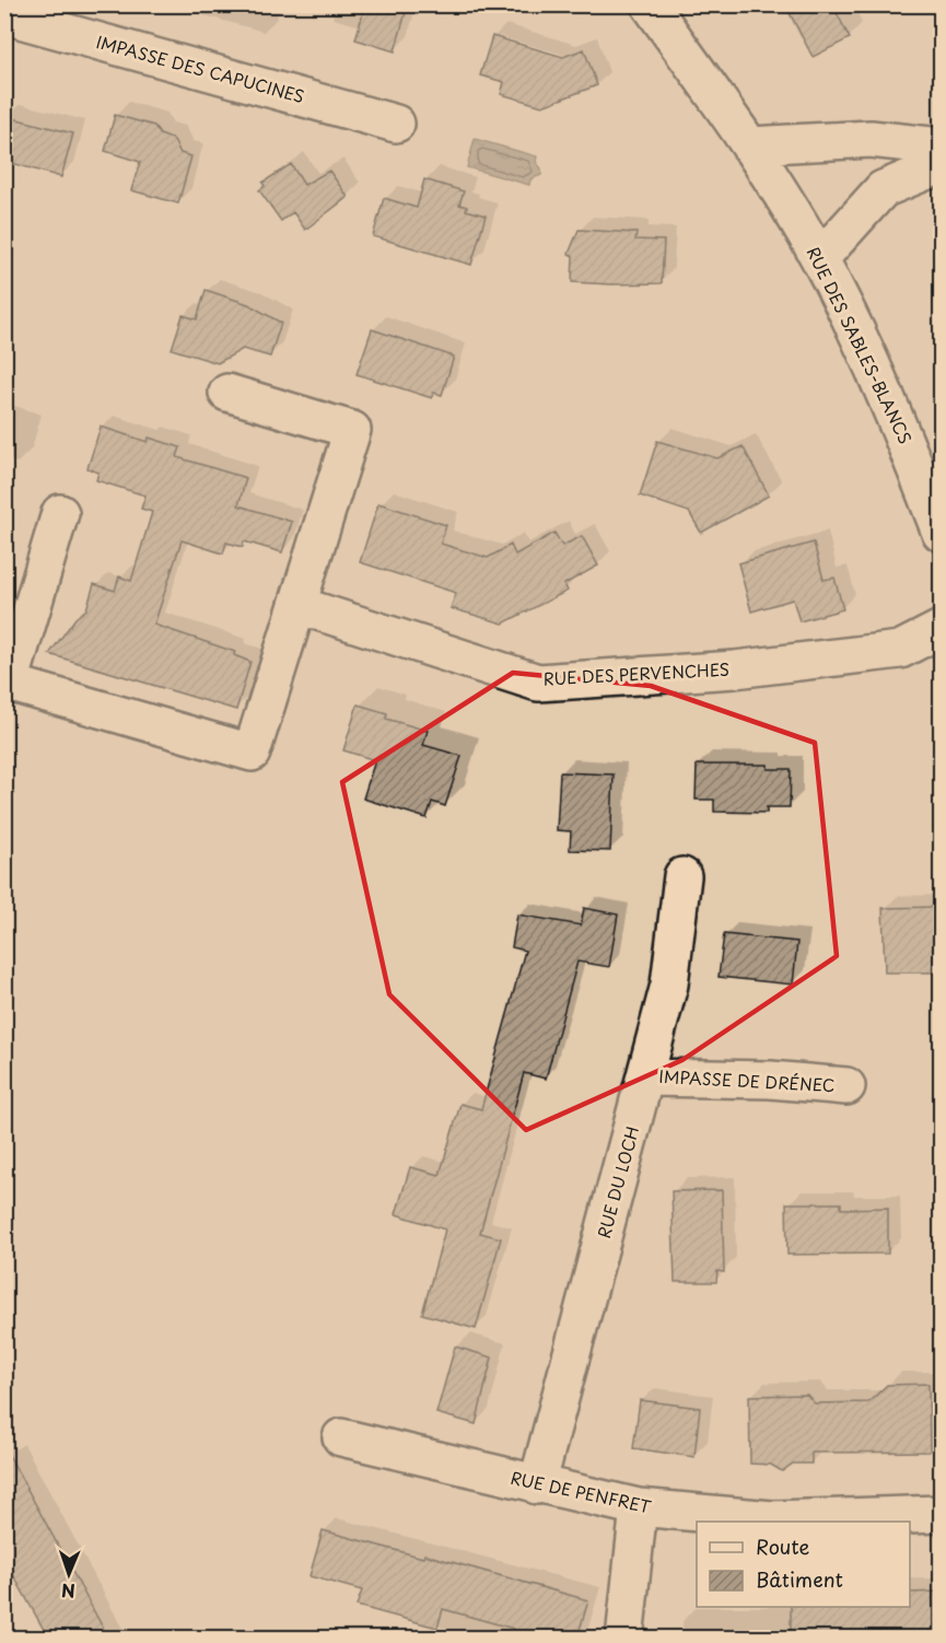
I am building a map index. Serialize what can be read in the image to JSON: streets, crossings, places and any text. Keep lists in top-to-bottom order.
{
  "streets": {
    "street": [
      "IMPASSE DES CAPUCINES",
      "RUE DES SABLES-BLANCS",
      "RUE DES PERVENCHES",
      "IMPASSE DE DRÉNEC",
      "RUE DU LOCH",
      "RUE DE PENFRET"
    ]
  },
  "crossings": [
    ["IMPASSE DE DRÉNEC", "RUE DU LOCH"],
    ["RUE DU LOCH", "RUE DE PENFRET"]
  ],
  "legend": ["Route", "Bâtiment"],
  "north": "bottom"
}
